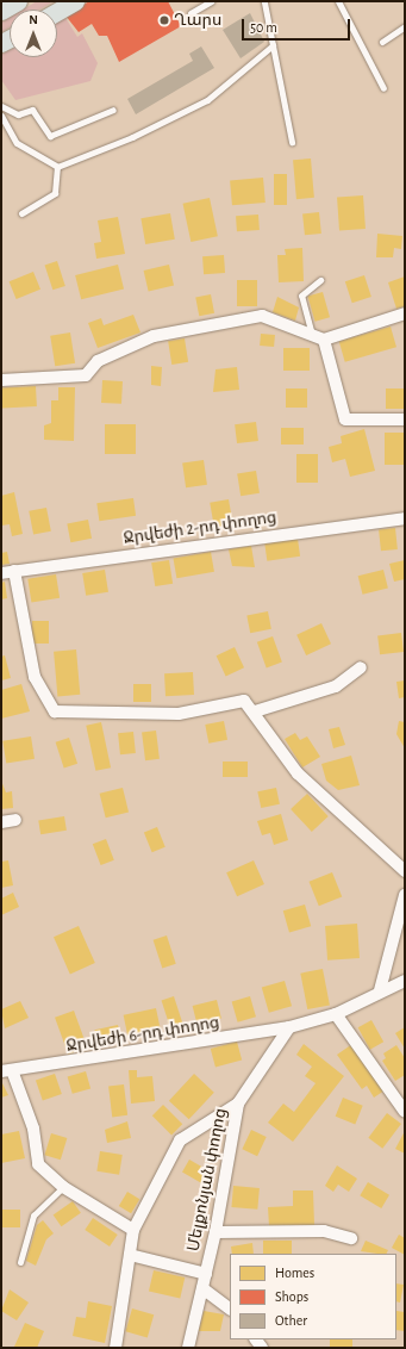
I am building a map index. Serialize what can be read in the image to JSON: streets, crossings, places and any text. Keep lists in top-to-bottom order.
{
  "streets": {
    "street": ["Ջրվեժի 2-րդ փողոց", "Ջրվեժի 6-րդ փողոց", "Մելքոնյան փողոց"]
  },
  "crossings": [
    ["Ջրվեժի 6-րդ փողոց", "Մելքոնյան փողոց"]
  ],
  "places": ["Ղարս"],
  "legend": ["Homes", "Shops", "Other"],
  "scale_bar": "50 m",
  "north": "top"
}
